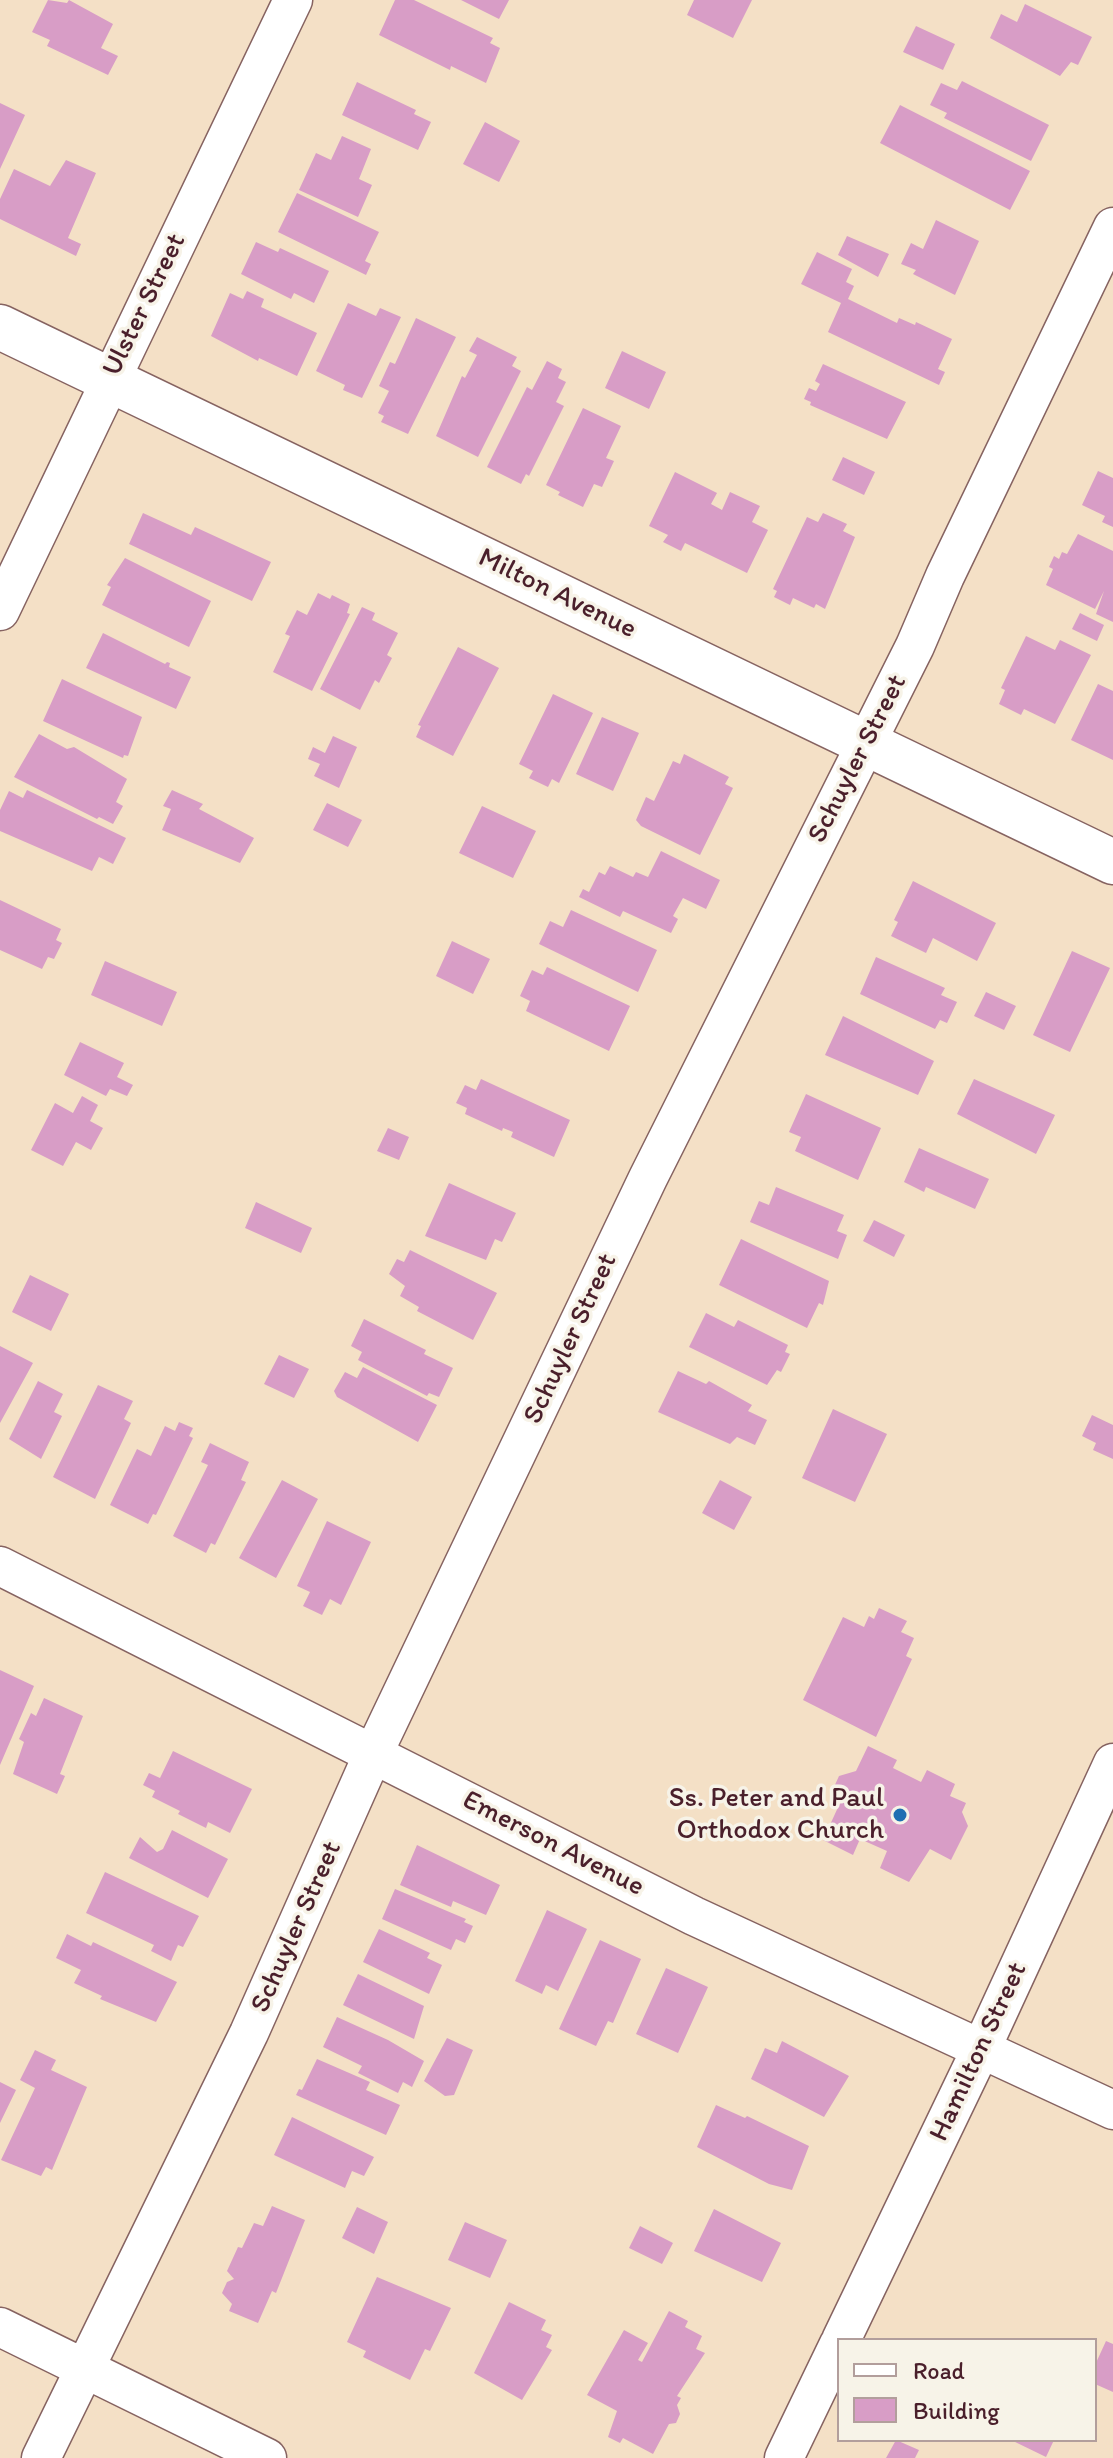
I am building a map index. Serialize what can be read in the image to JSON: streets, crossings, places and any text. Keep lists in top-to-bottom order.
{
  "streets": {
    "street": [
      "Ulster Street",
      "Milton Avenue",
      "Schuyler Street",
      "Emerson Avenue",
      "Hamilton Street"
    ]
  },
  "crossings": [
    ["Ulster Street", "Milton Avenue"],
    ["Milton Avenue", "Schuyler Street"],
    ["Schuyler Street", "Emerson Avenue"],
    ["Emerson Avenue", "Hamilton Street"]
  ],
  "places": ["Ss. Peter and Paul Orthodox Church"],
  "legend": ["Road", "Building"]
}
